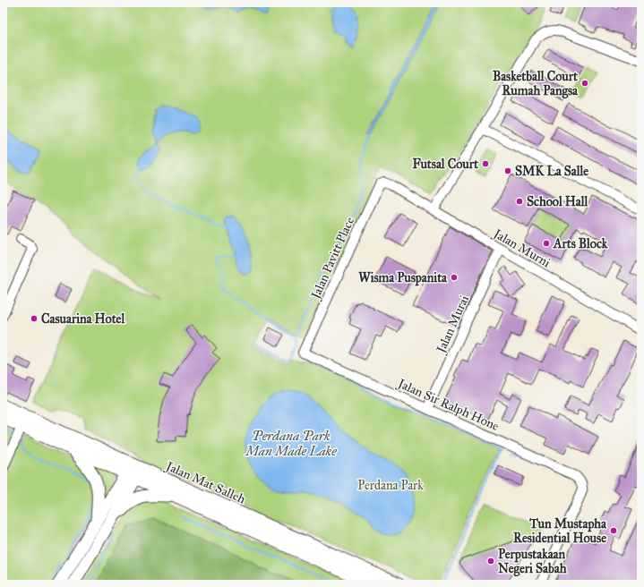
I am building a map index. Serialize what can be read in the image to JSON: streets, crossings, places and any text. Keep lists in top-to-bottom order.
{
  "streets": {
    "main road": ["Jalan Mat Salleh"],
    "street": [
      "Jalan Murni",
      "Jalan Pavitt Place",
      "Jalan Murai",
      "Jalan Sir Ralph Hone"
    ]
  },
  "crossings": [
    ["Jalan Murni", "Jalan Pavitt Place"],
    ["Jalan Murni", "Jalan Murai"],
    ["Jalan Pavitt Place", "Jalan Sir Ralph Hone"],
    ["Jalan Murai", "Jalan Sir Ralph Hone"]
  ],
  "water": ["Perdana Park Man Made Lake"],
  "parks": ["Perdana Park"],
  "places": [
    "Basketball Court Rumah Pangsa",
    "Futsal Court",
    "SMK La Salle",
    "School Hall",
    "Arts Block",
    "Wisma Puspanita",
    "Casuarina Hotel",
    "Tun Mustapha Residential House",
    "Perpustakaan Negeri Sabah"
  ]
}
